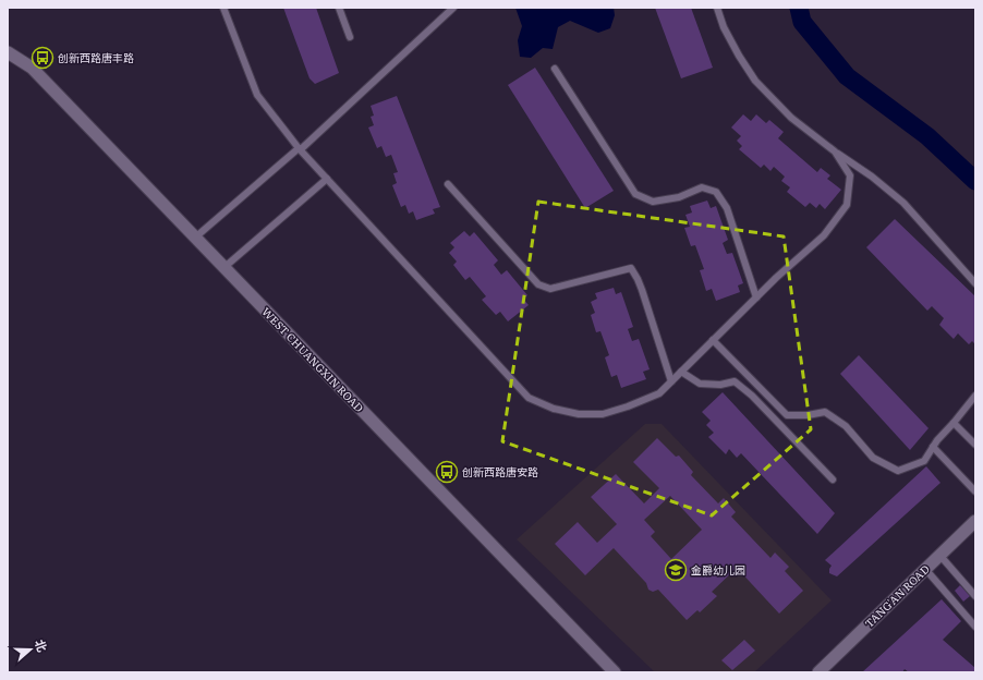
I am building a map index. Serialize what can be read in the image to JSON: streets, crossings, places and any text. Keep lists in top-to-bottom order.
{
  "streets": {
    "street": ["WEST CHUANGXIN ROAD", "TANG'AN ROAD"]
  },
  "places": {
    "bus stop": ["创新西路唐丰路", "创新西路唐安路"],
    "school or university": ["金爵幼儿园"]
  },
  "north": "right"
}
